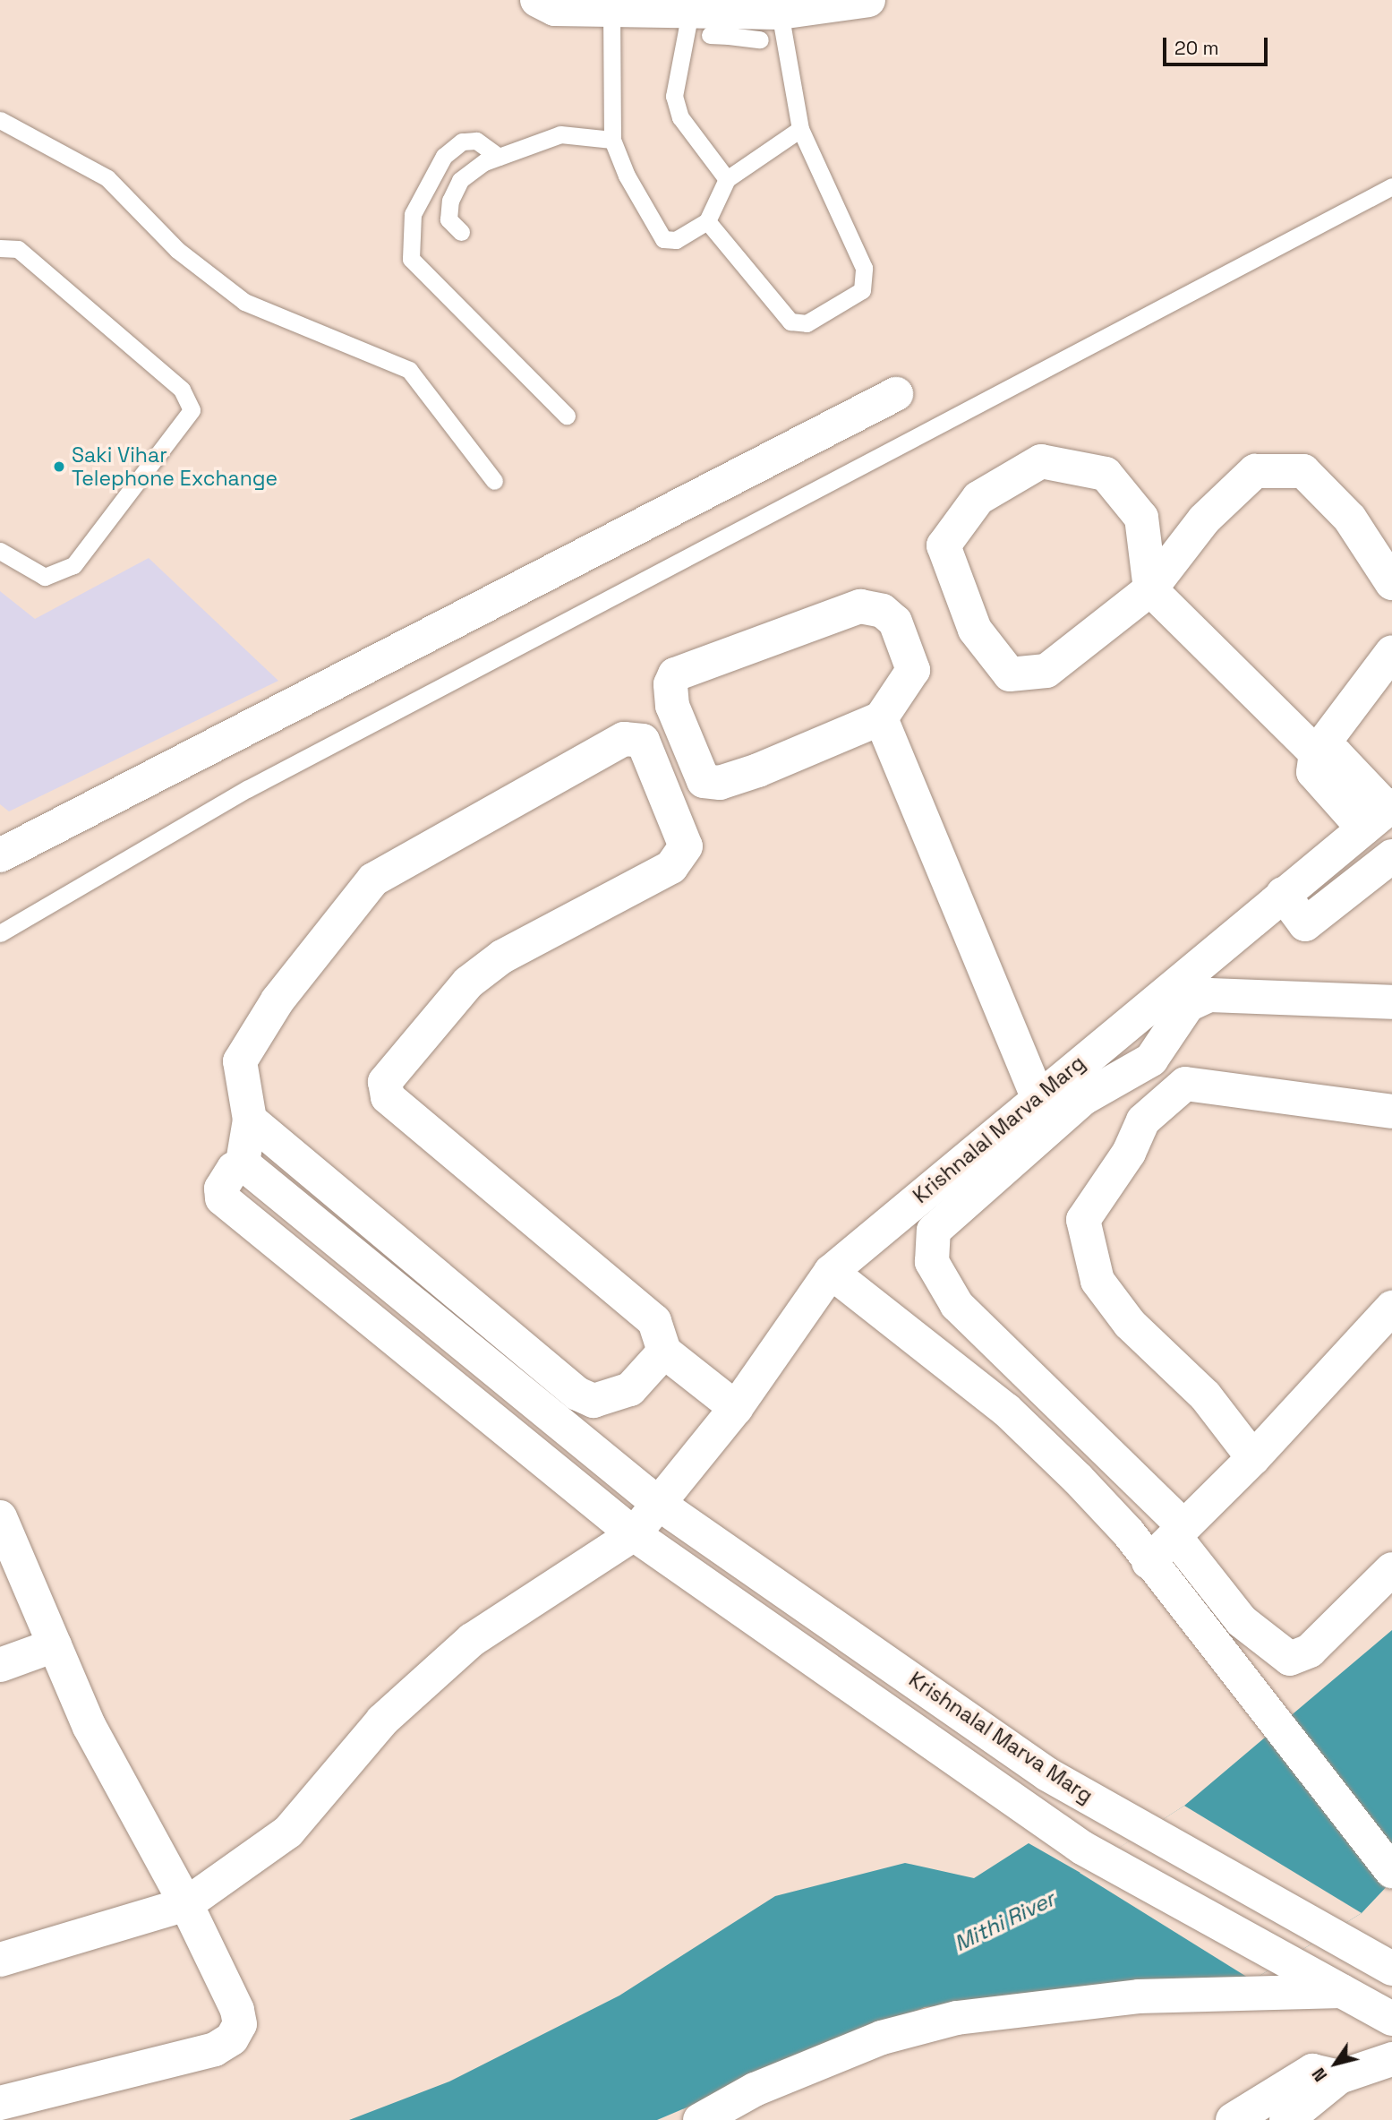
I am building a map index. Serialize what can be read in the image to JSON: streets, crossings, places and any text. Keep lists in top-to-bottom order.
{
  "streets": {
    "street": ["Krishnalal Marva Marg"]
  },
  "water": ["Mithi River"],
  "places": ["Saki Vihar Telephone Exchange"],
  "scale_bar": "20 m",
  "north": "bottom left"
}
